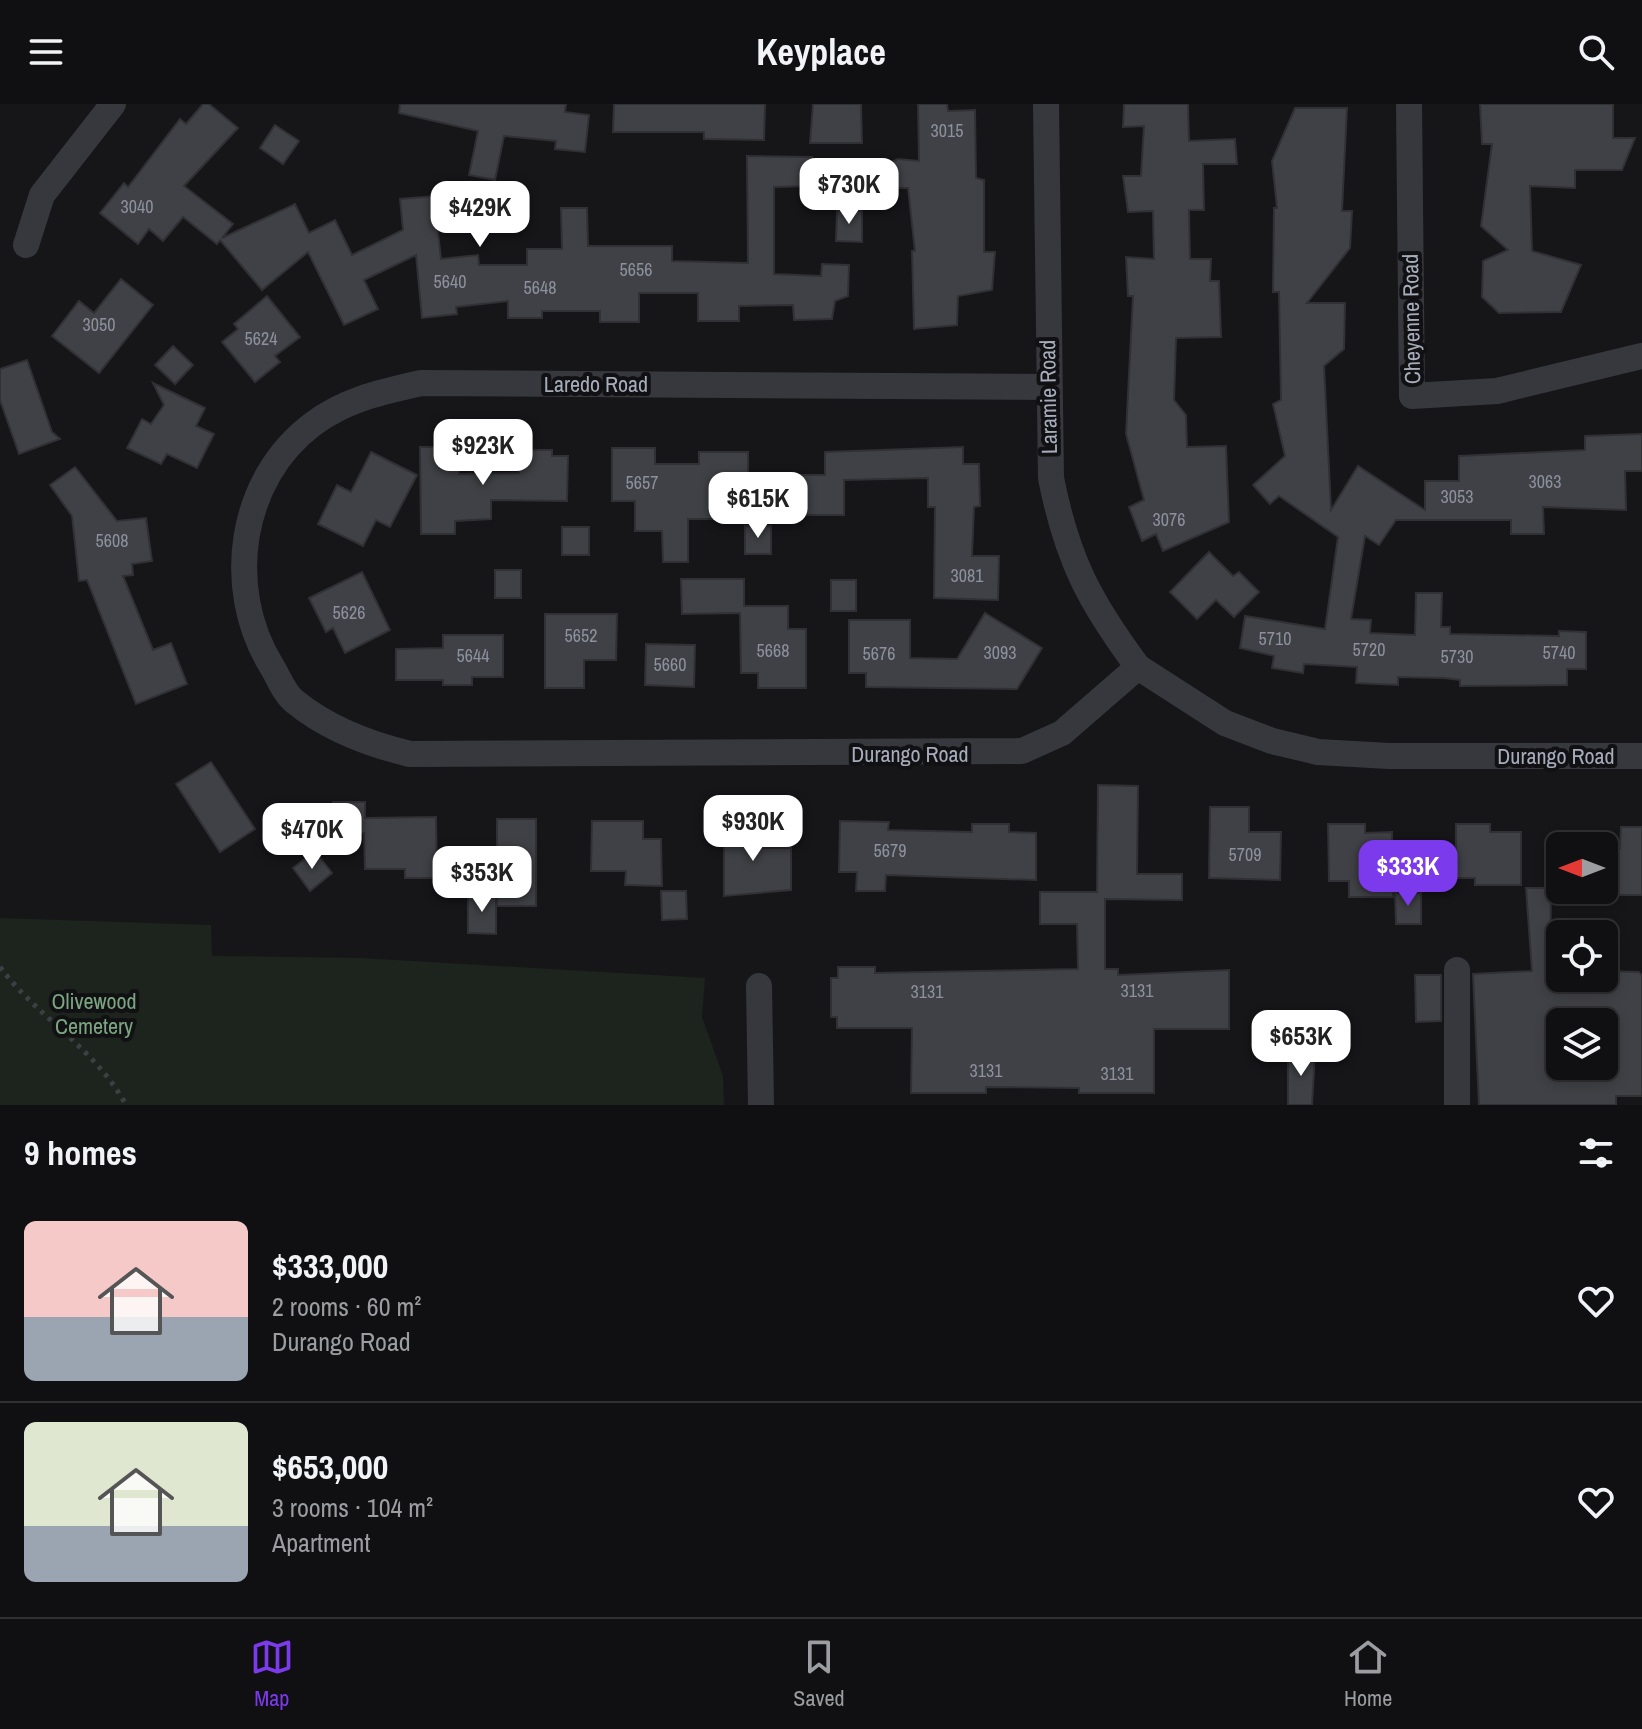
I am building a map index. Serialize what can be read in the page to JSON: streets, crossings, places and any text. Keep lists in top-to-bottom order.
{
  "streets": {
    "street": [
      "Cheyenne Road",
      "Laredo Road",
      "Laramie Road",
      "Durango Road"
    ]
  },
  "crossings": [
    ["Laredo Road", "Laramie Road"],
    ["Laredo Road", "Durango Road"],
    ["Laramie Road", "Durango Road"]
  ],
  "parks": ["Olivewood Cemetery"],
  "house_numbers": [
    "3015",
    "3040",
    "5656",
    "5640",
    "5648",
    "3050",
    "5624",
    "3063",
    "5657",
    "3053",
    "3076",
    "5608",
    "3081",
    "5626",
    "5652",
    "5710",
    "5720",
    "5668",
    "3093",
    "5740",
    "5676",
    "5644",
    "5730",
    "5660",
    "5679",
    "5709",
    "3131",
    "3131",
    "3131",
    "3131"
  ],
  "north": "left",
  "page": {
    "header": "Keyplace",
    "price": [
      "$730K",
      "$429K",
      "$923K",
      "$615K",
      "$930K",
      "$470K",
      "$333K",
      "$353K",
      "$653K"
    ],
    "heading": "9 homes",
    "list": [
      {
        "name": "$333,000",
        "note": "2 rooms · 60 m² · Durango Road"
      },
      {
        "name": "$653,000",
        "note": "3 rooms · 104 m² · Apartment"
      }
    ],
    "tabs": ["Map", "Saved", "Home"]
  }
}
